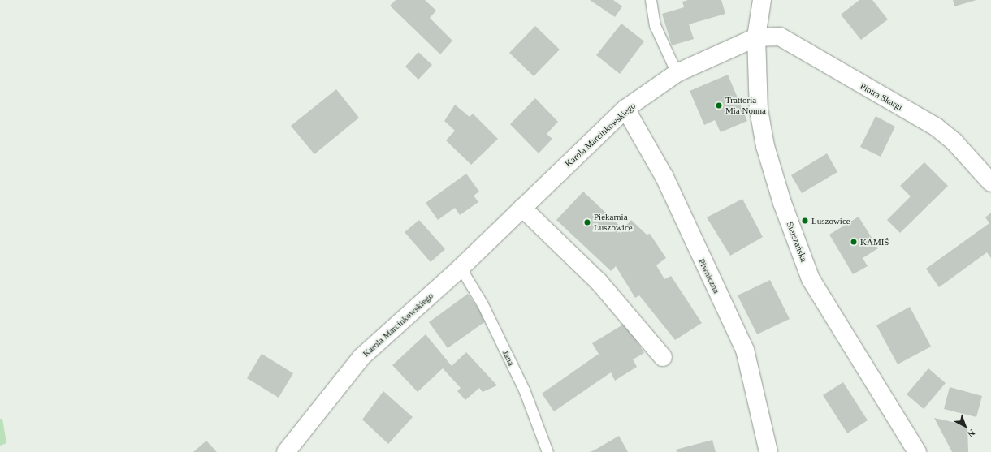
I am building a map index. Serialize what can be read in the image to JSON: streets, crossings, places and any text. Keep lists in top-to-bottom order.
{
  "streets": {
    "street": [
      "Piotra Skargi",
      "Karola Marcinkowskiego",
      "Sierszańska",
      "Piwniczna"
    ],
    "lane": ["Jana"]
  },
  "crossings": [
    ["Piotra Skargi", "Karola Marcinkowskiego"],
    ["Piotra Skargi", "Sierszańska"],
    ["Karola Marcinkowskiego", "Sierszańska"],
    ["Karola Marcinkowskiego", "Piwniczna"],
    ["Karola Marcinkowskiego", "Jana"]
  ],
  "places": [
    "Trattoria Mia Nonna",
    "Luszowice",
    "Piekarnia Luszowice",
    "KAMIŚ"
  ],
  "north": "bottom right"
}
